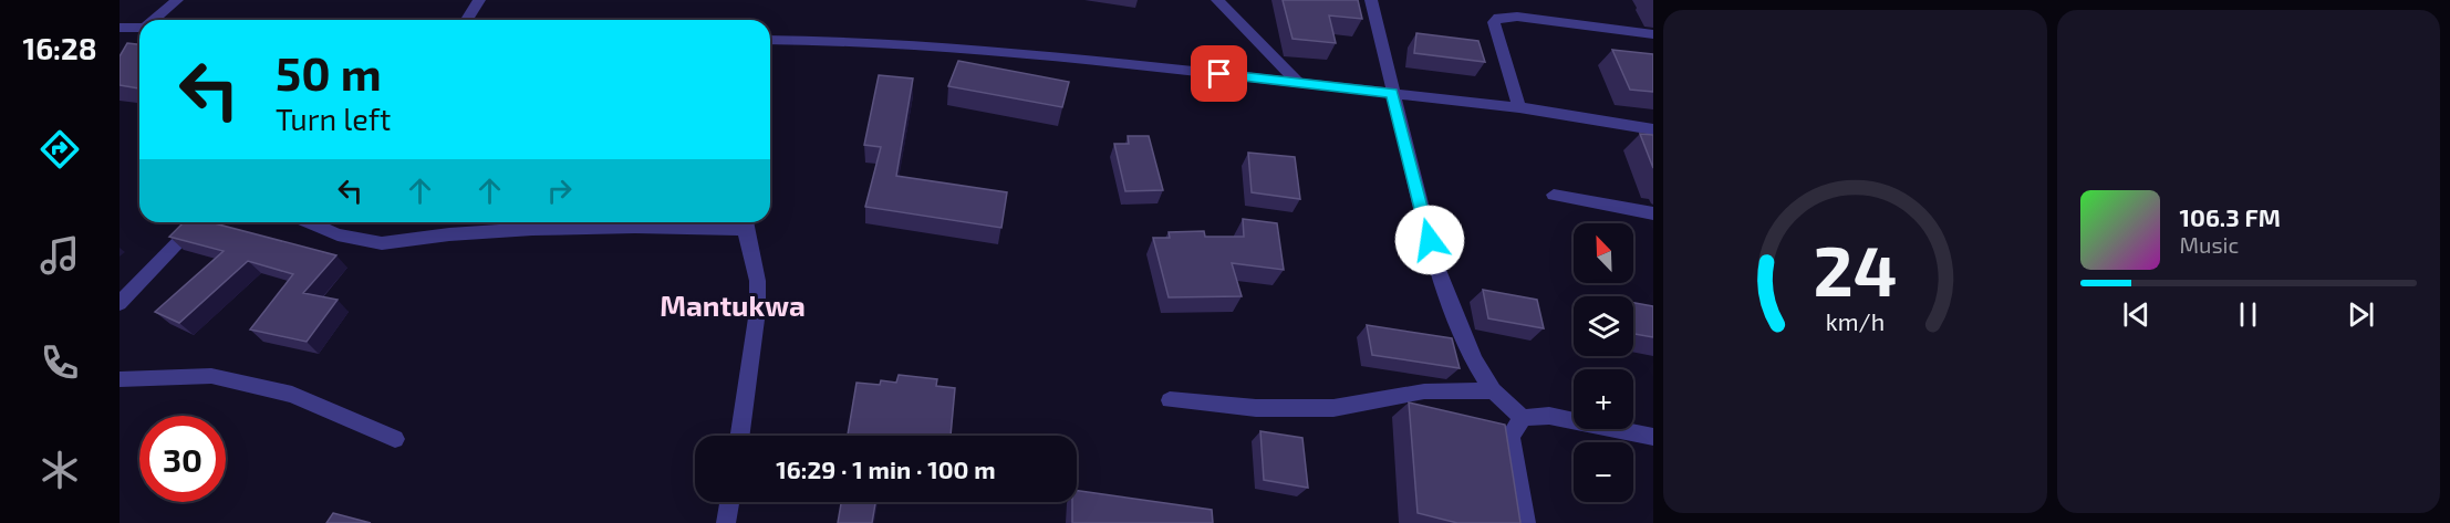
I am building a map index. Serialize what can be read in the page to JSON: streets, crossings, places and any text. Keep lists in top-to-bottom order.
{
  "districts": ["Mantukwa"],
  "north": "top left",
  "page": {
    "tabs": "16:28",
    "turn": ["50 m", "Turn left"],
    "song": ["106.3 FM", "Music"],
    "map_buttons": ["+", "−"],
    "limit": "30",
    "trip": "16:29 · 1 min · 100 m",
    "gauge": ["24", "km/h"]
  }
}
